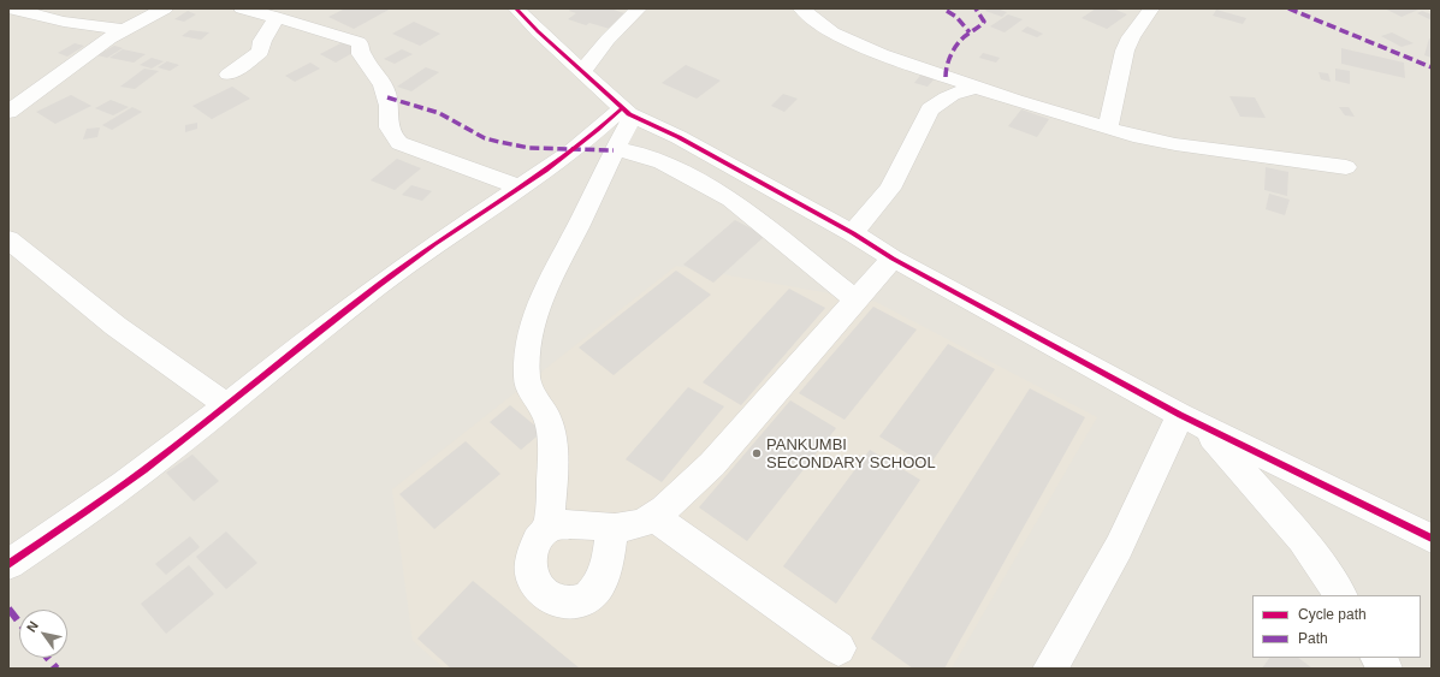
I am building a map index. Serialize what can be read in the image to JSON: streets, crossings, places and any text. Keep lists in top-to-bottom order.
{
  "places": ["PANKUMBI SECONDARY SCHOOL"],
  "legend": ["Cycle path", "Path"],
  "north": "top left"
}
